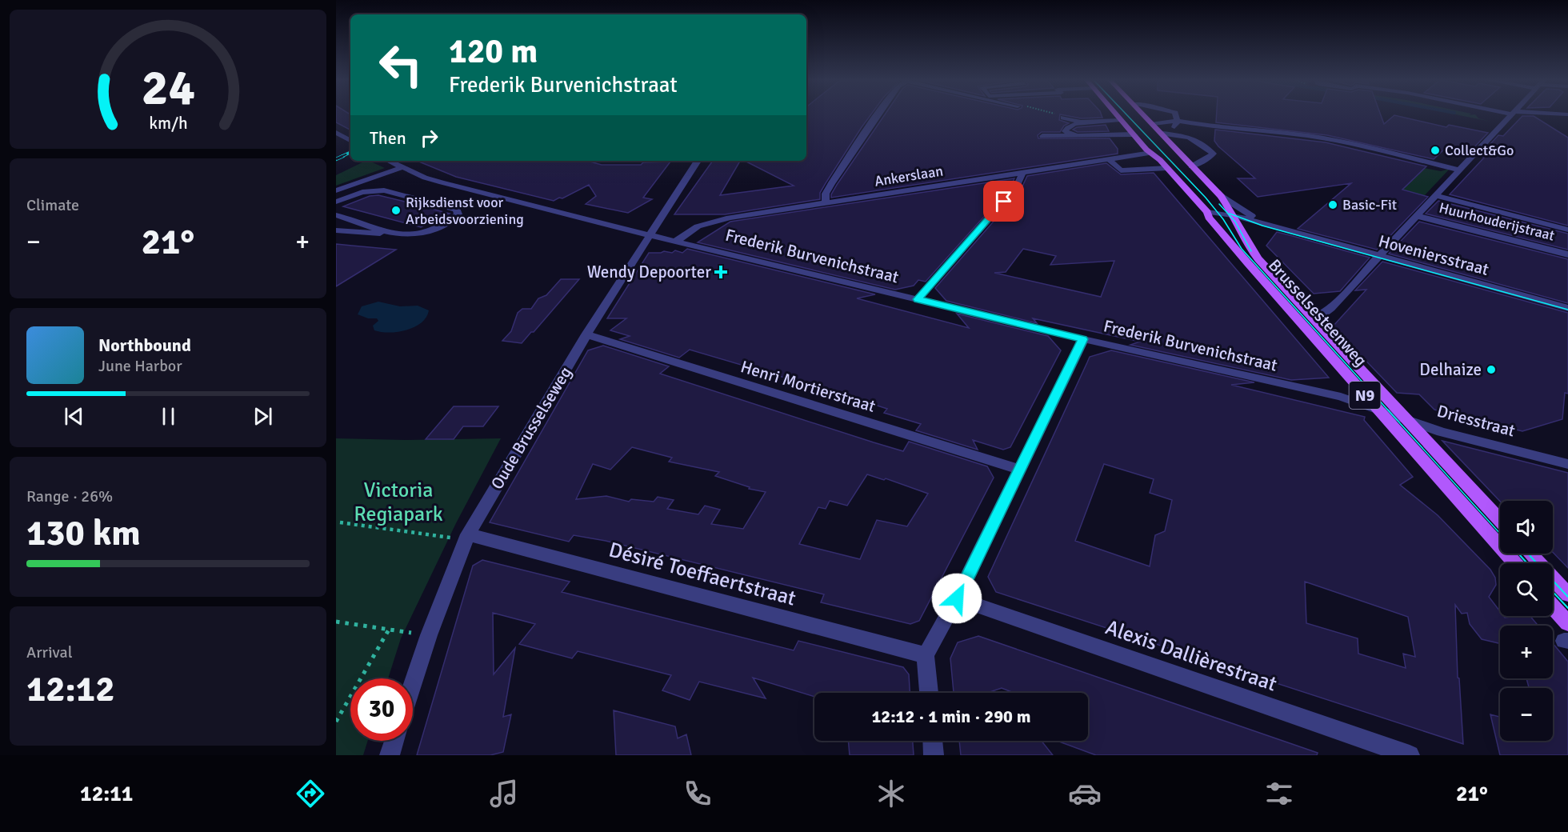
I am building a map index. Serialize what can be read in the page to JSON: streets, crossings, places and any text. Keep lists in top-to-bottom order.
{
  "streets": {
    "main road": ["Brusselsesteenweg", "N9"],
    "street": [
      "Ankerslaan",
      "Huurhouderijstraat",
      "Hoveniersstraat",
      "Frederik Burvenichstraat",
      "Henri Mortierstraat",
      "Driesstraat",
      "Oude Brusselseweg",
      "Désiré Toeffaertstraat",
      "Alexis Dallièrestraat"
    ]
  },
  "crossings": [
    ["Ankerslaan", "Frederik Burvenichstraat"],
    ["Ankerslaan", "Brusselsesteenweg"],
    ["Hoveniersstraat", "Brusselsesteenweg"],
    ["Frederik Burvenichstraat", "Brusselsesteenweg"],
    ["Frederik Burvenichstraat", "Driesstraat"],
    ["Frederik Burvenichstraat", "Oude Brusselseweg"],
    ["Brusselsesteenweg", "Driesstraat"],
    ["Henri Mortierstraat", "Oude Brusselseweg"],
    ["Oude Brusselseweg", "Désiré Toeffaertstraat"]
  ],
  "parks": ["Victoria Regiapark"],
  "places": {
    "other": [
      "Collect&Go",
      "Basic-Fit",
      "Rijksdienst voor Arbeidsvoorziening",
      "Delhaize"
    ],
    "health": ["Wendy Depoorter"]
  },
  "page": {
    "turn": ["120 m", "Frederik Burvenichstraat"],
    "then": "Then",
    "tile": [
      "Climate",
      ["Range · 26%", "130 km"],
      ["Arrival", "12:12"]
    ],
    "heat": ["−", "21°", "+"],
    "song": ["Northbound", "June Harbor"],
    "map_buttons": ["+", "−"],
    "limit": "30",
    "trip": "12:12 · 1 min · 290 m",
    "tabs": ["12:11", "21°"],
    "gauge": ["24", "km/h"]
  }
}
